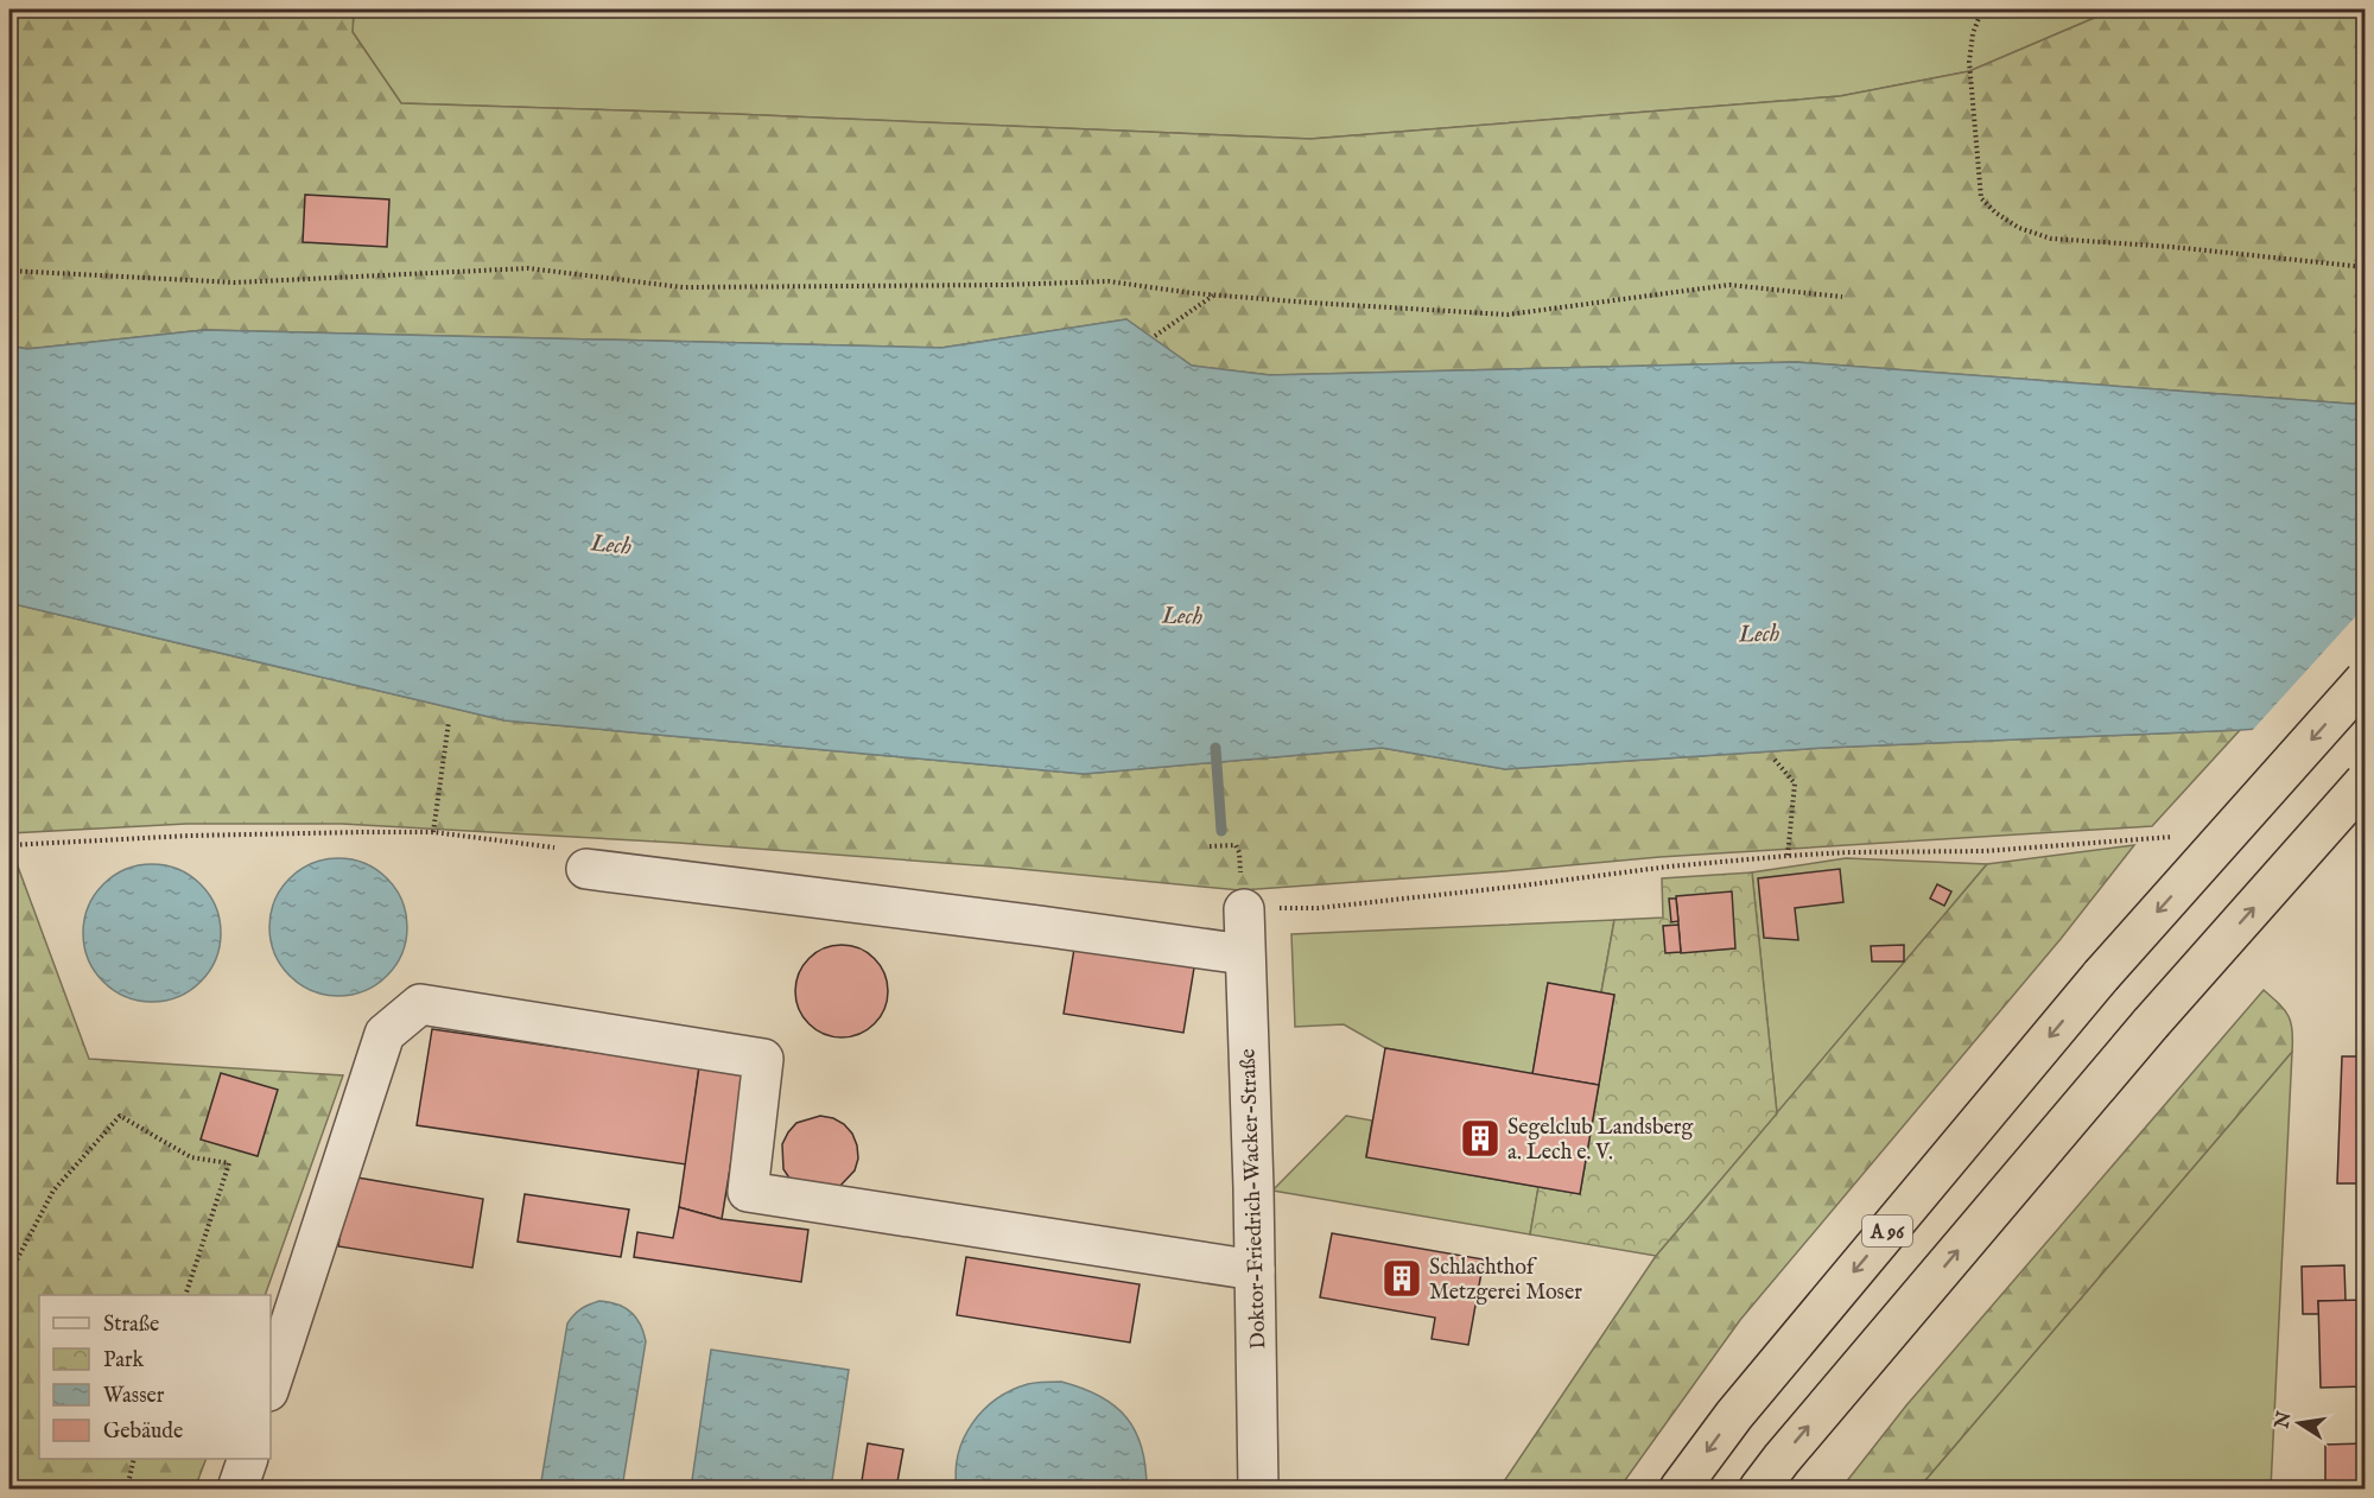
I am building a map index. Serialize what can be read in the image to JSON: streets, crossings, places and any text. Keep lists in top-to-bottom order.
{
  "streets": {
    "highway": ["A 96"],
    "lane": ["Doktor-Friedrich-Wacker-Straße"]
  },
  "water": ["Lech"],
  "places": {
    "building": ["Segelclub Landsberg a. Lech e. V.", "Schlachthof Metzgerei Moser"]
  },
  "legend": [
    "Straße",
    "Park",
    "Wasser",
    "Gebäude"
  ],
  "north": "left"
}
